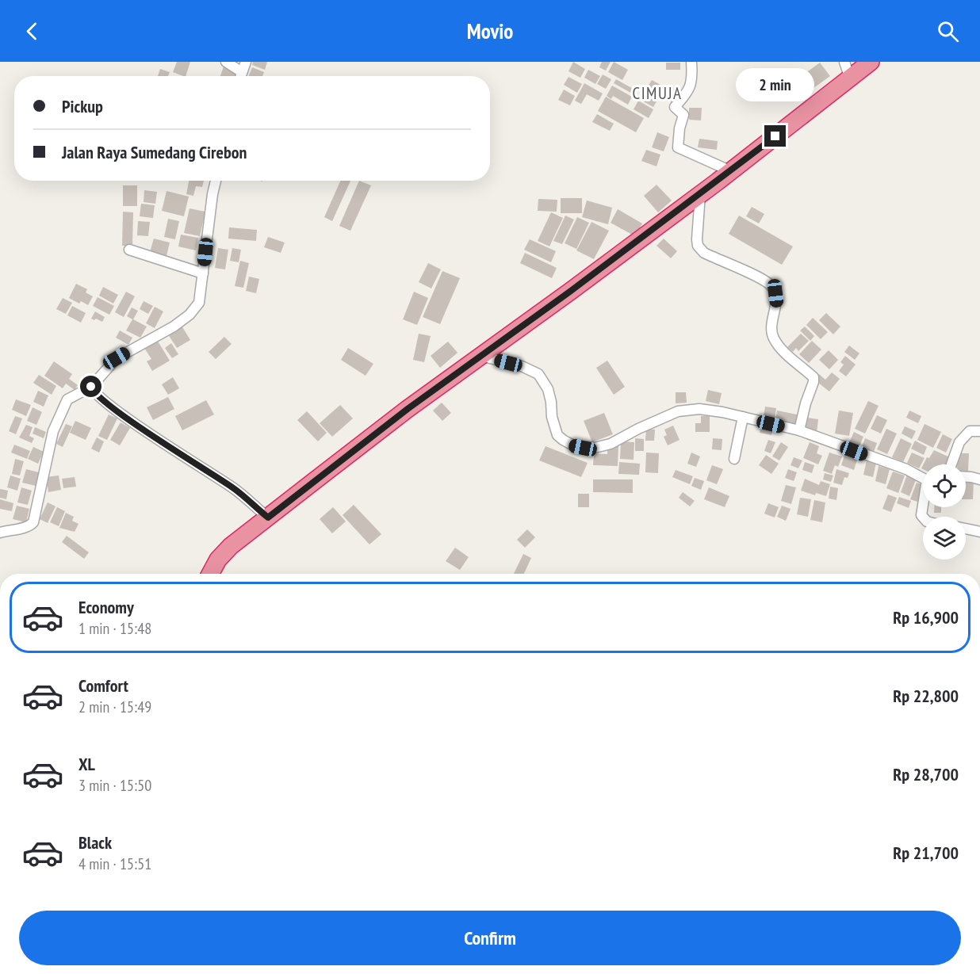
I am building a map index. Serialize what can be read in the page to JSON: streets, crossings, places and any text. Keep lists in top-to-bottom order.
{
  "districts": ["CIMUJA"],
  "page": {
    "header": "Movio",
    "bubble": "2 min",
    "banner": ["Pickup", "Jalan Raya Sumedang Cirebon"],
    "list": [
      {
        "name": "Economy",
        "note": "1 min · 15:48",
        "value": "Rp 16,900"
      },
      {
        "name": "Comfort",
        "note": "2 min · 15:49",
        "value": "Rp 22,800"
      },
      {
        "name": "XL",
        "note": "3 min · 15:50",
        "value": "Rp 28,700"
      },
      {
        "name": "Black",
        "note": "4 min · 15:51",
        "value": "Rp 21,700"
      }
    ],
    "buttons": "Confirm"
  }
}
